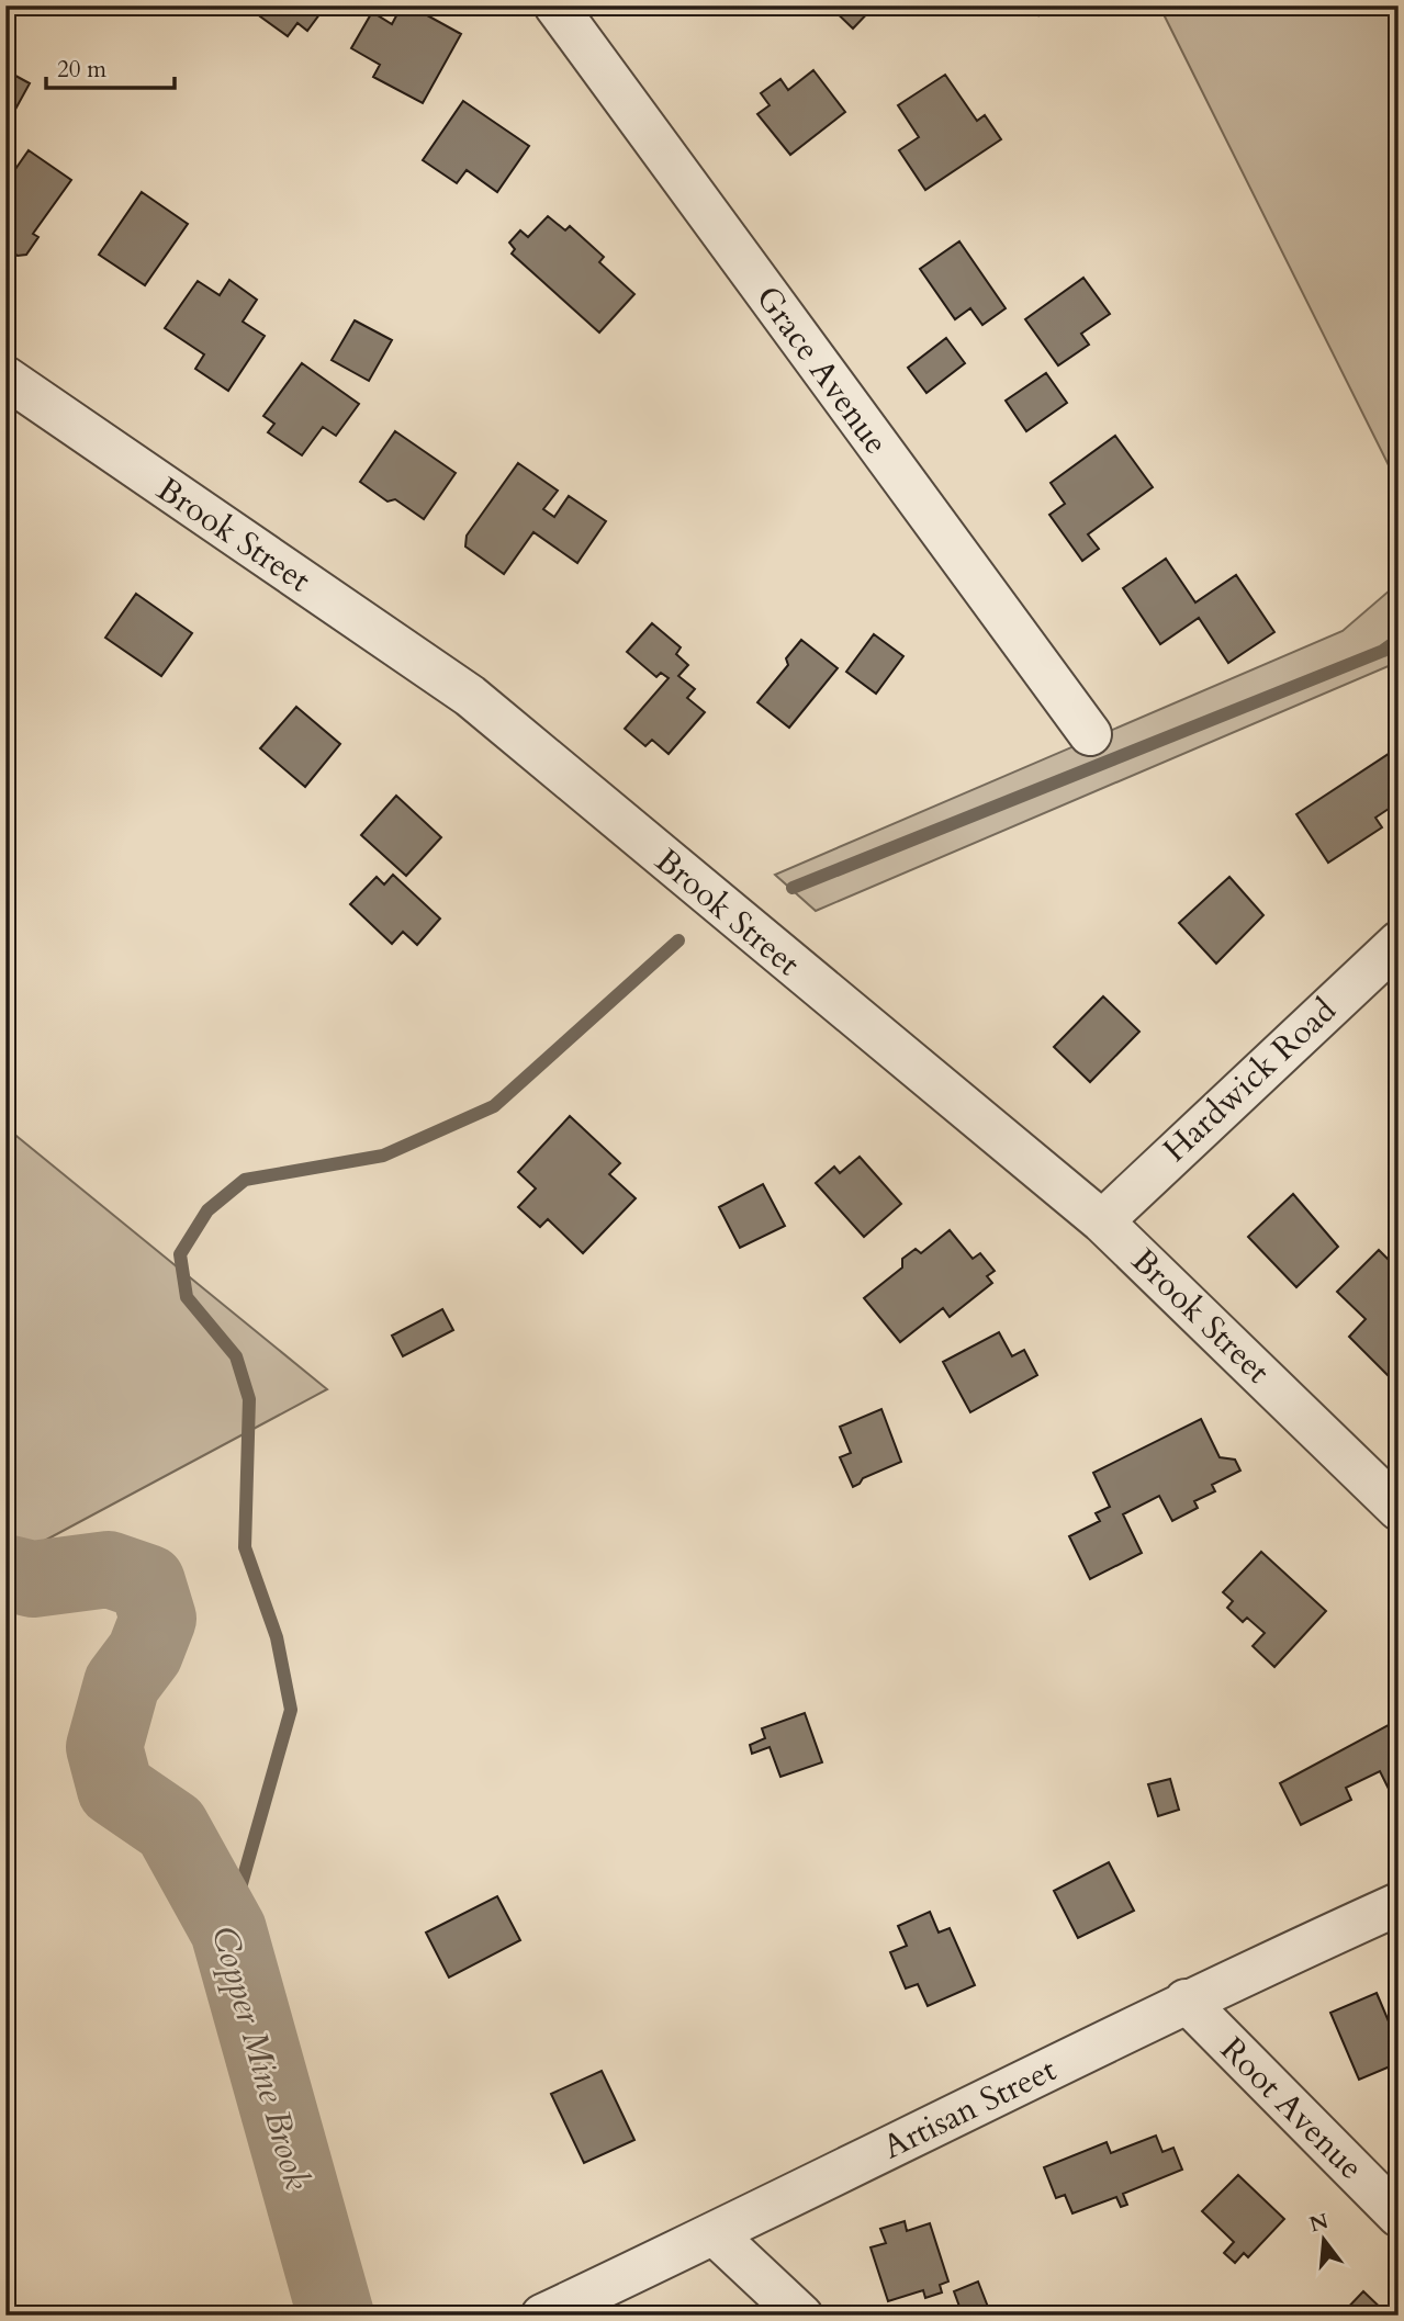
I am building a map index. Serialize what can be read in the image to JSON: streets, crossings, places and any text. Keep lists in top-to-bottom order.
{
  "streets": {
    "street": [
      "Grace Avenue",
      "Brook Street",
      "Hardwick Road",
      "Artisan Street",
      "Root Avenue"
    ]
  },
  "crossings": [
    ["Brook Street", "Hardwick Road"],
    ["Artisan Street", "Root Avenue"]
  ],
  "water": ["Copper Mine Brook"],
  "scale_bar": "20 m",
  "north": "top"
}
